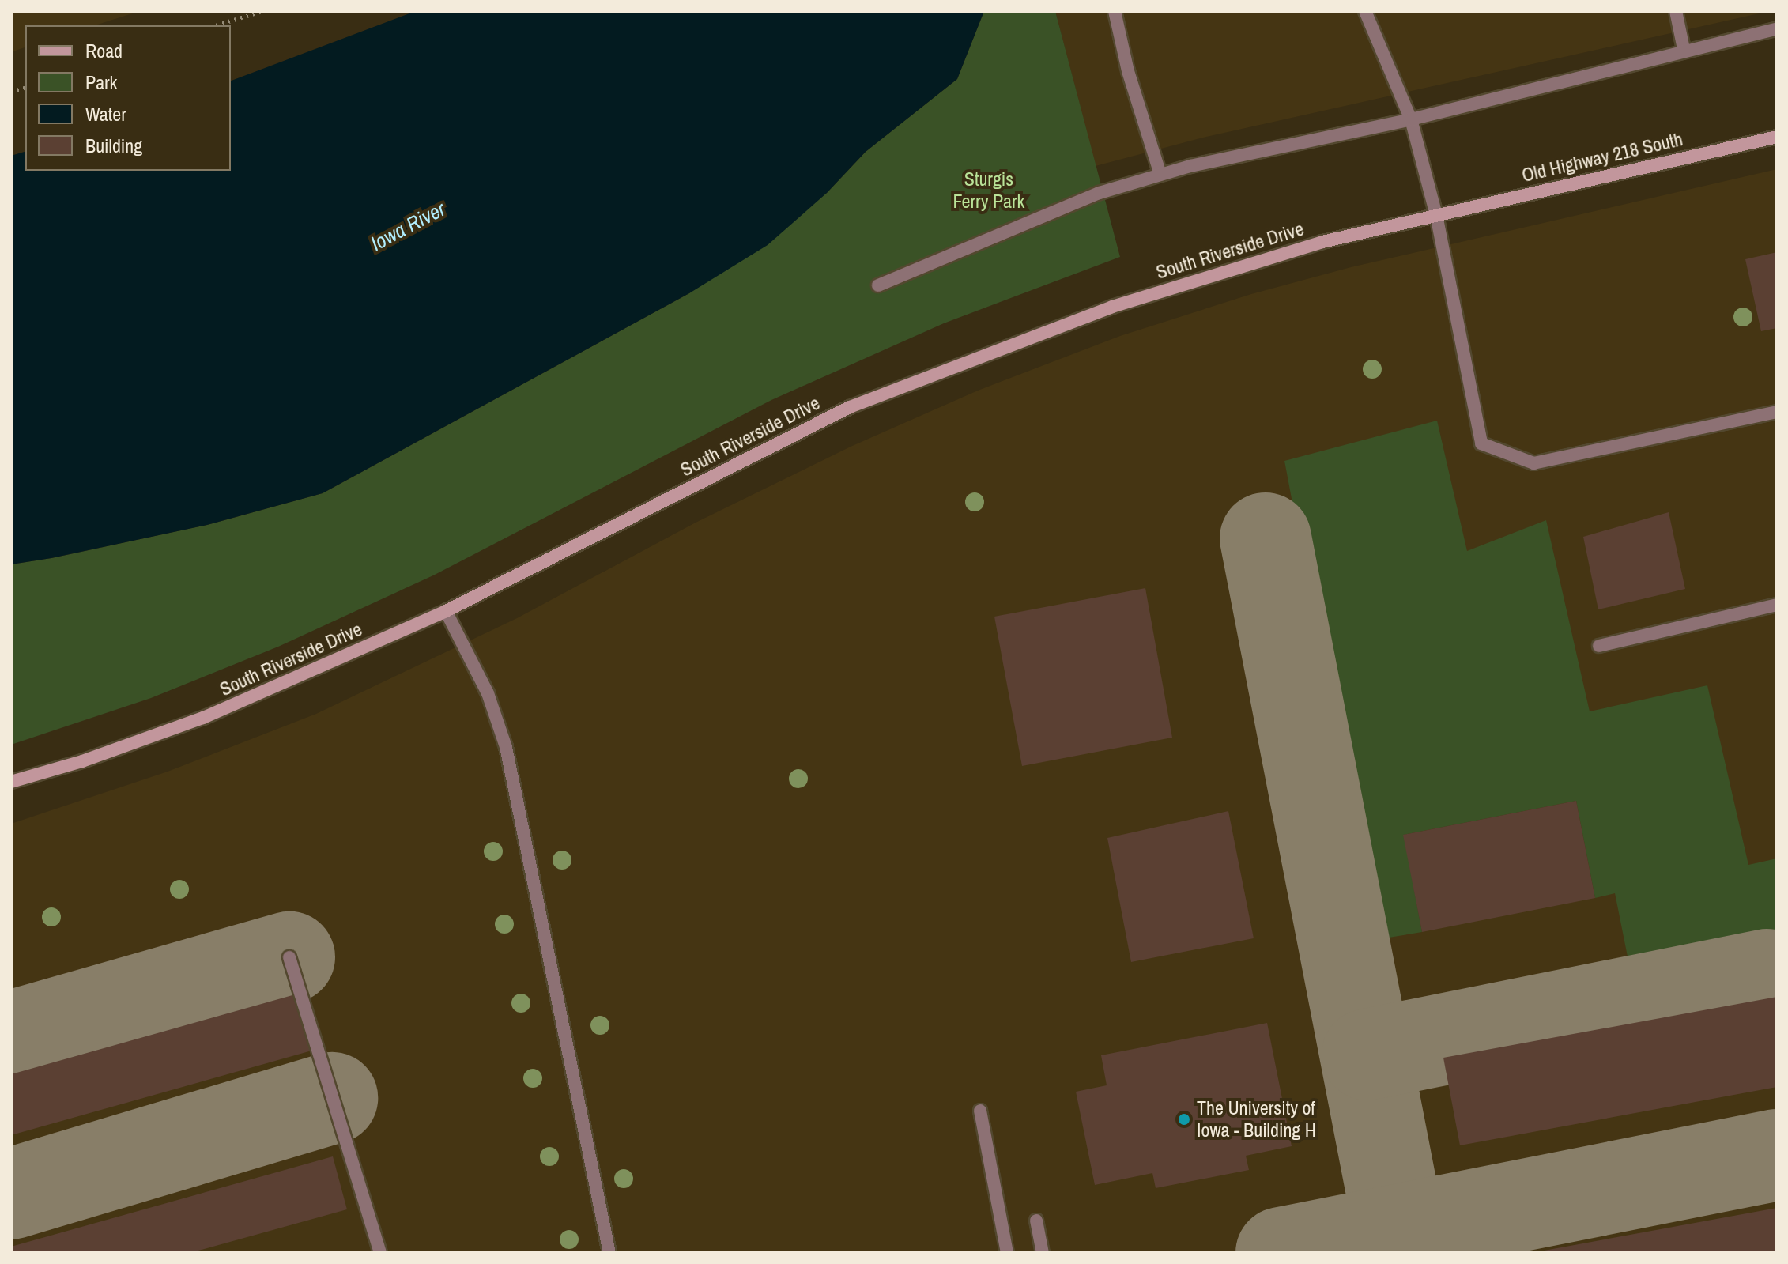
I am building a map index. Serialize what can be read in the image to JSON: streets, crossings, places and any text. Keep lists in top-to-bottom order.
{
  "streets": {
    "main road": ["Old Highway 218 South", "South Riverside Drive"]
  },
  "crossings": [
    ["Old Highway 218 South", "South Riverside Drive"]
  ],
  "water": ["Iowa River"],
  "parks": ["Sturgis Ferry Park"],
  "places": ["The University of Iowa - Building H"],
  "legend": [
    "Road",
    "Park",
    "Water",
    "Building"
  ]
}
